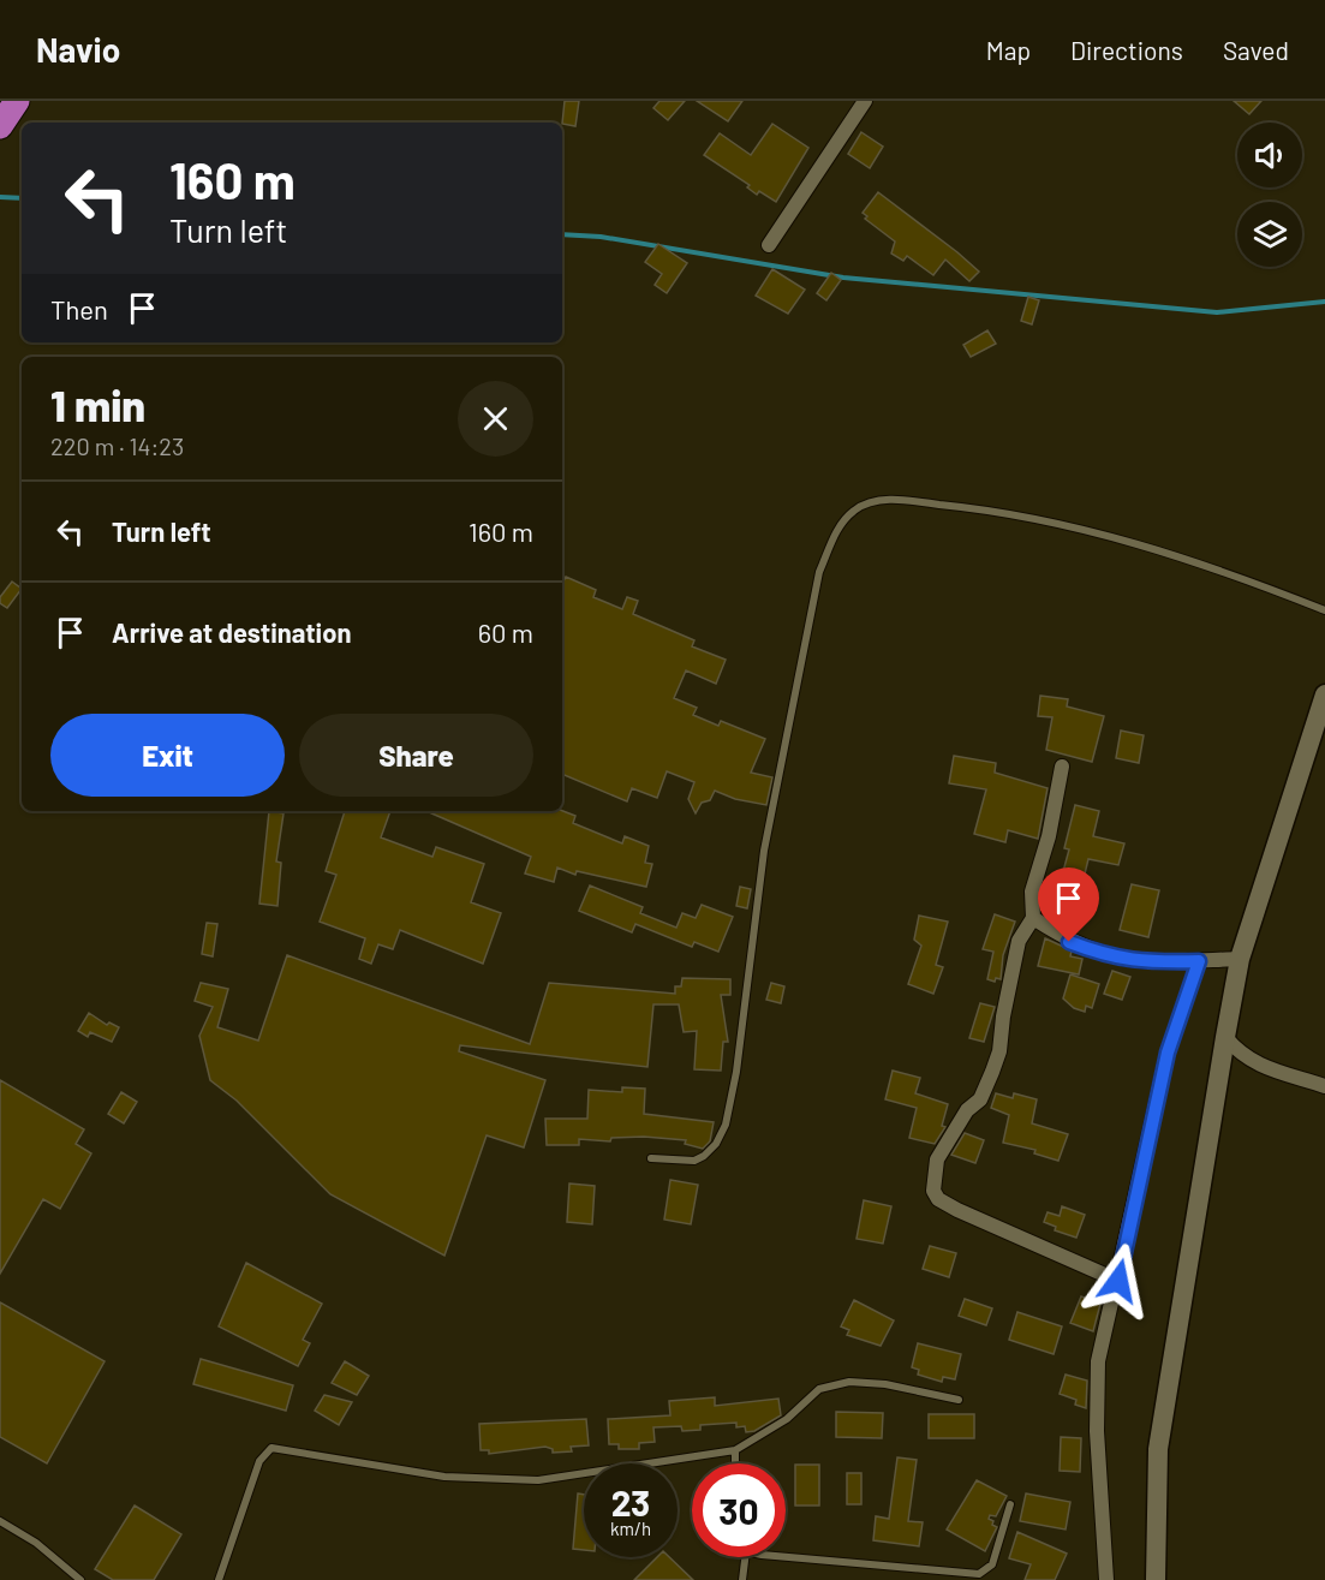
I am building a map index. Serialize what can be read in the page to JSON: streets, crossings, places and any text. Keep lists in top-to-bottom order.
{
  "page": {
    "header": "Navio",
    "nav": ["Map", "Directions", "Saved"],
    "turn": ["160 m", "Turn left"],
    "then": "Then",
    "heading": ["1 min", "220 m · 14:23"],
    "list": [
      {
        "name": "Turn left",
        "value": "160 m"
      },
      {
        "name": "Arrive at destination",
        "value": "60 m"
      }
    ],
    "buttons": ["Exit", "Share"],
    "speed": "23 km/h",
    "limit": "30"
  }
}
